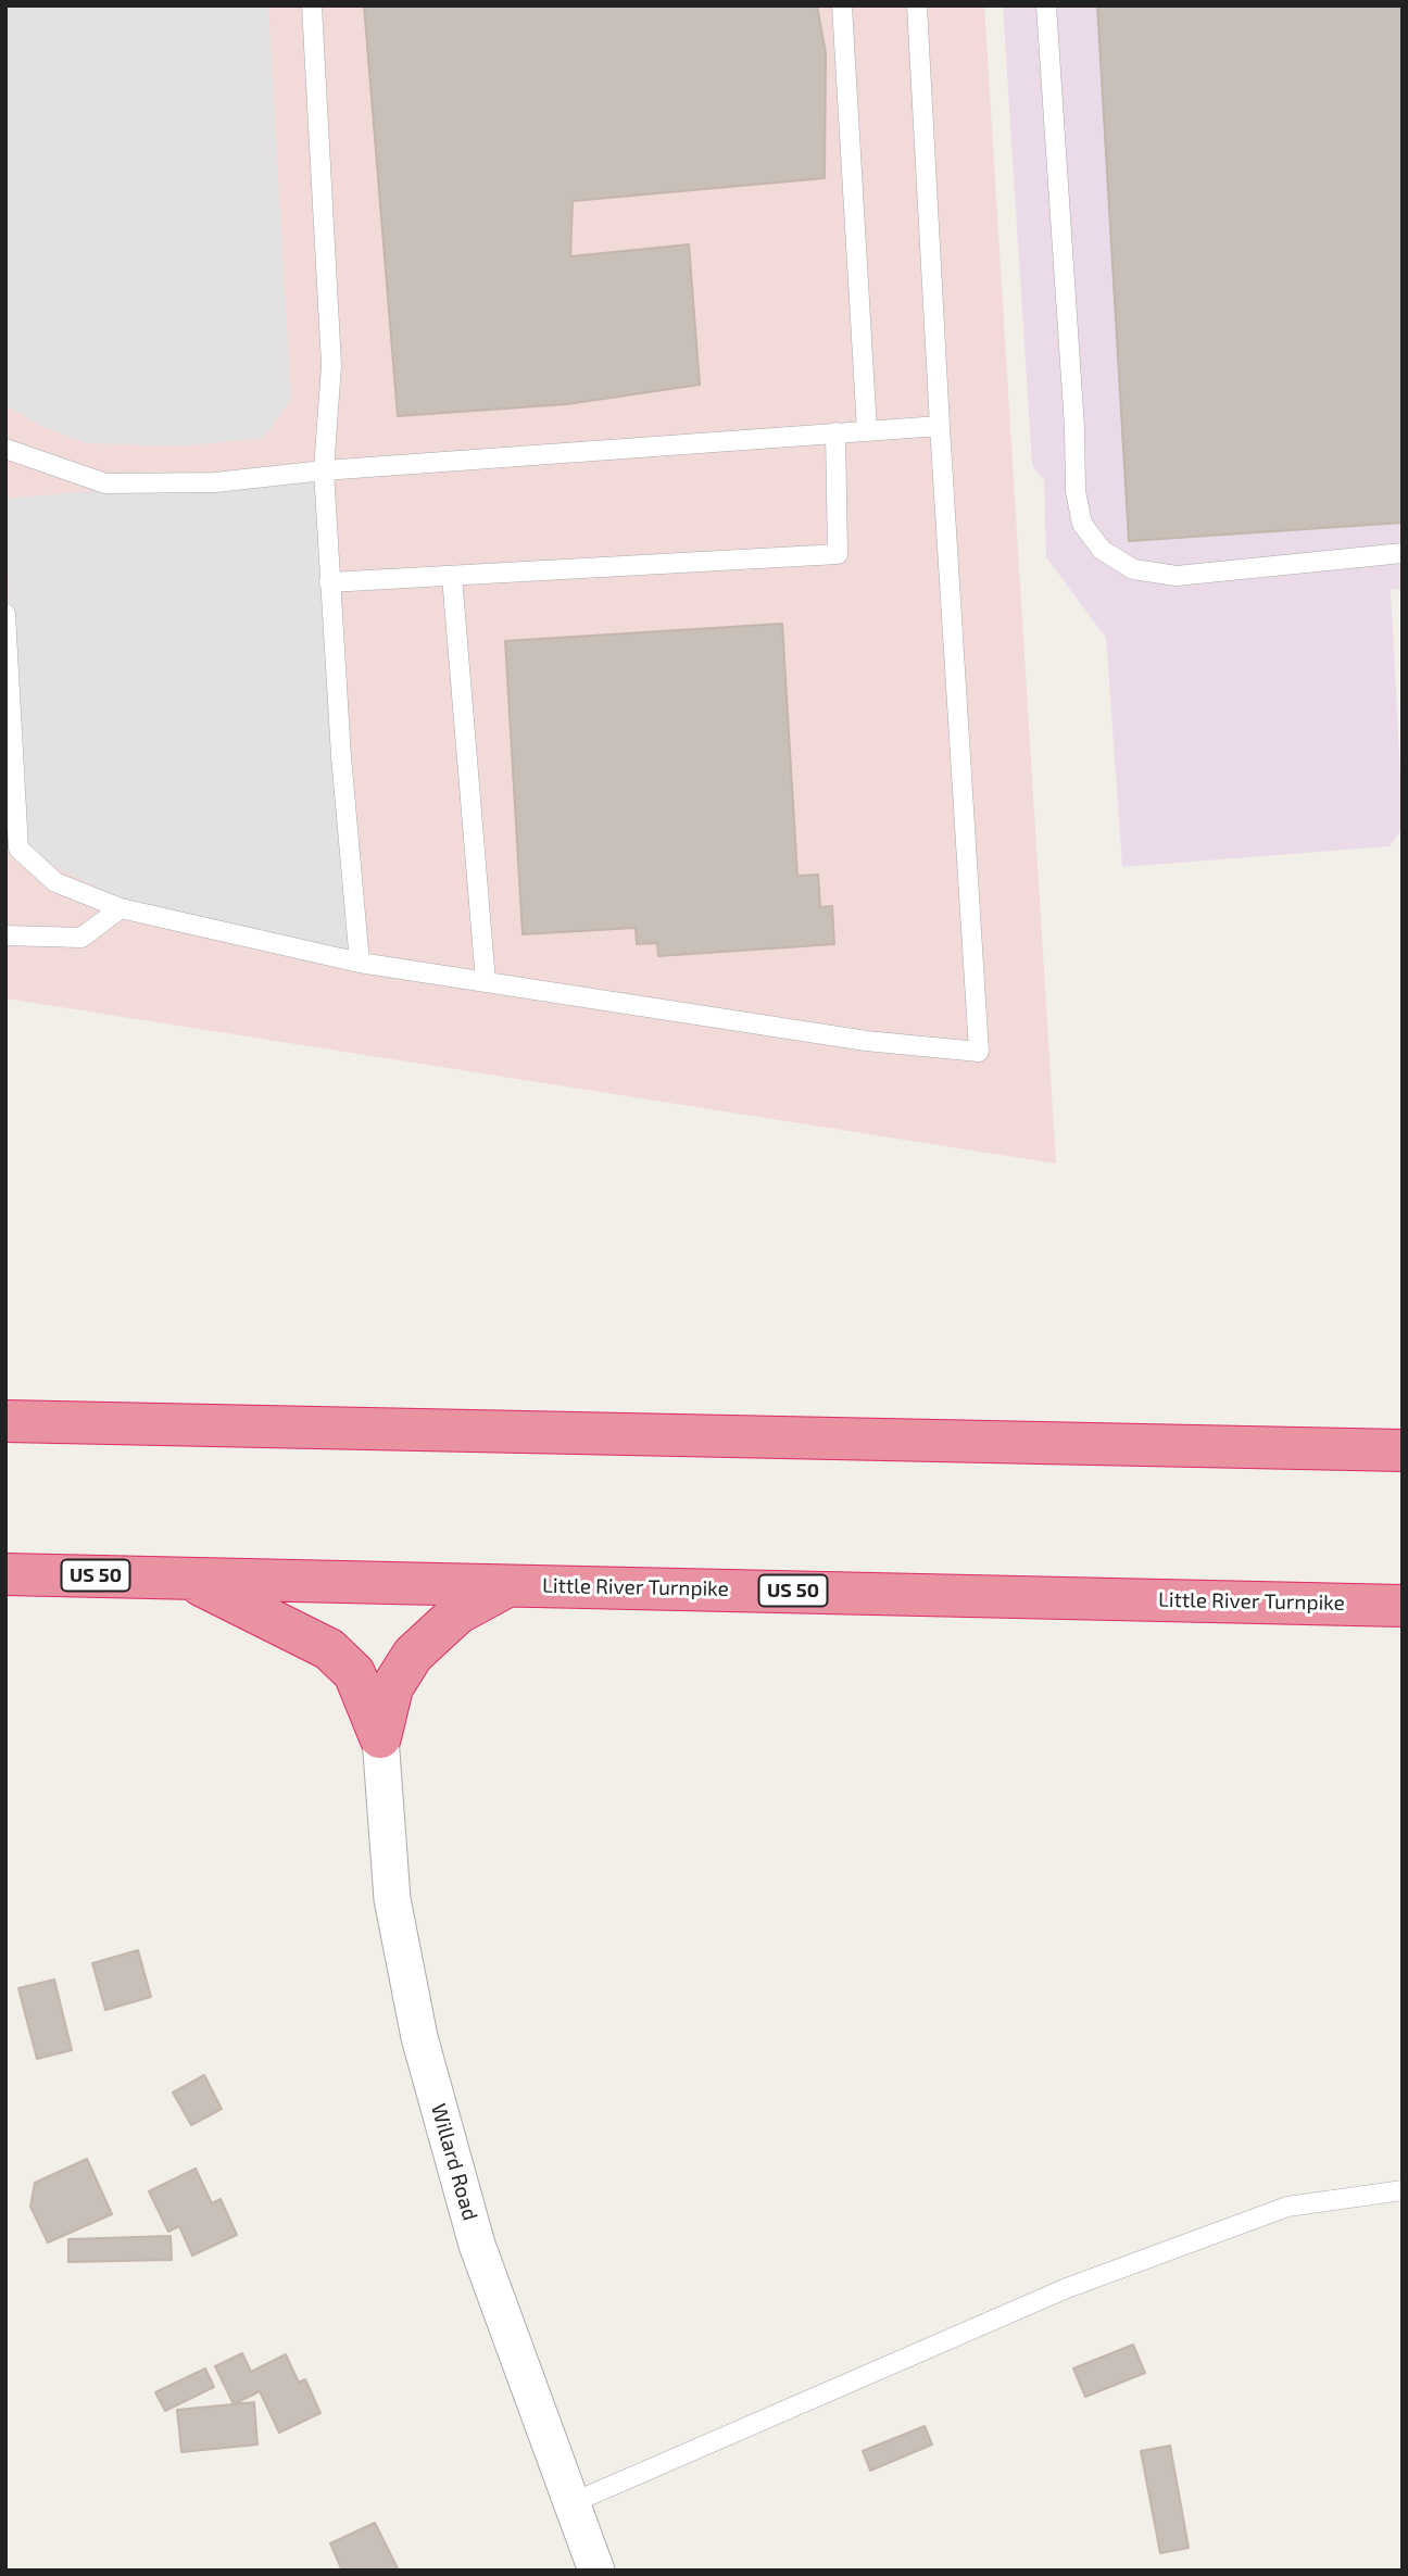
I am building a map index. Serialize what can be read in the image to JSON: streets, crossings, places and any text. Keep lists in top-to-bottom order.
{
  "streets": {
    "highway": ["US 50", "Little River Turnpike"],
    "street": ["Willard Road"]
  }
}
